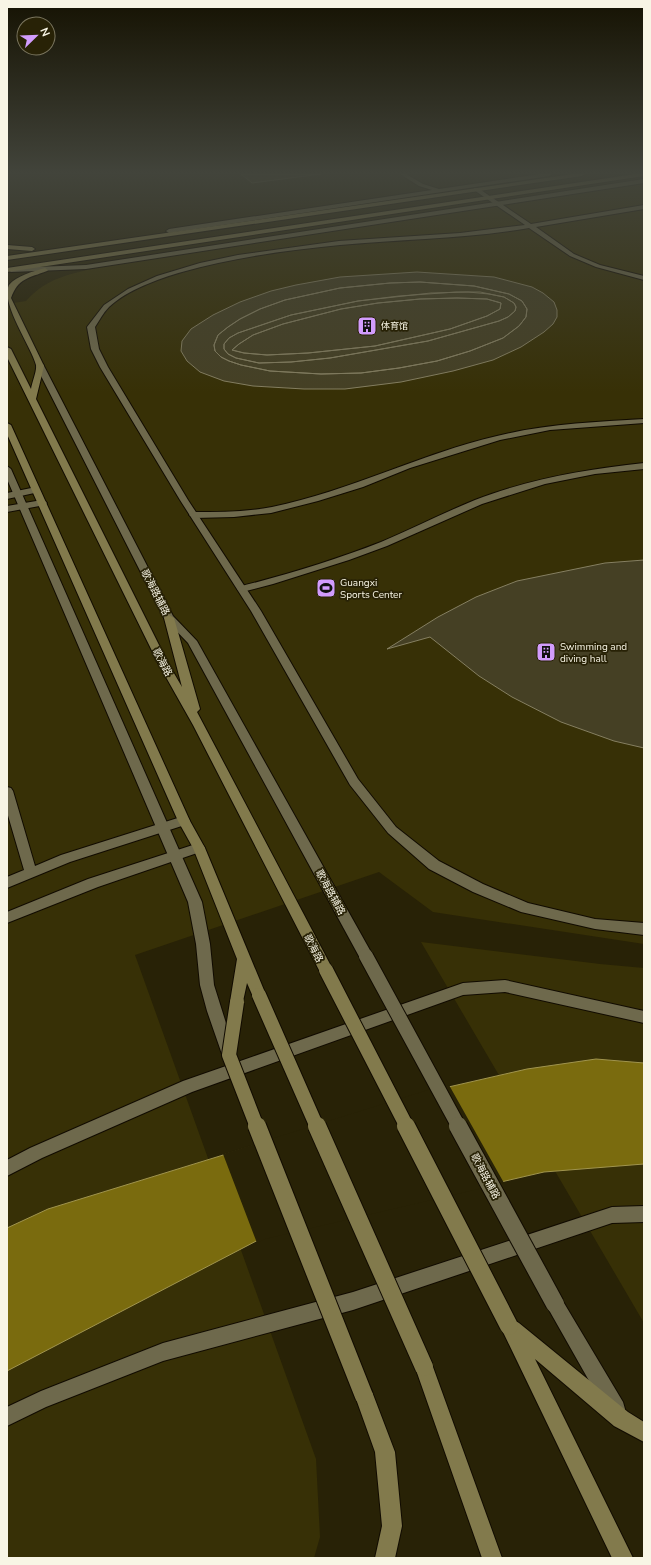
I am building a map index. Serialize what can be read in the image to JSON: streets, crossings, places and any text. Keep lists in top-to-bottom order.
{
  "streets": {
    "main road": ["歌海路"],
    "street": ["歌海路辅路"]
  },
  "places": {
    "building": ["体育馆", "Swimming and diving hall"],
    "sports": ["Guangxi Sports Center"]
  },
  "north": "top right"
}
